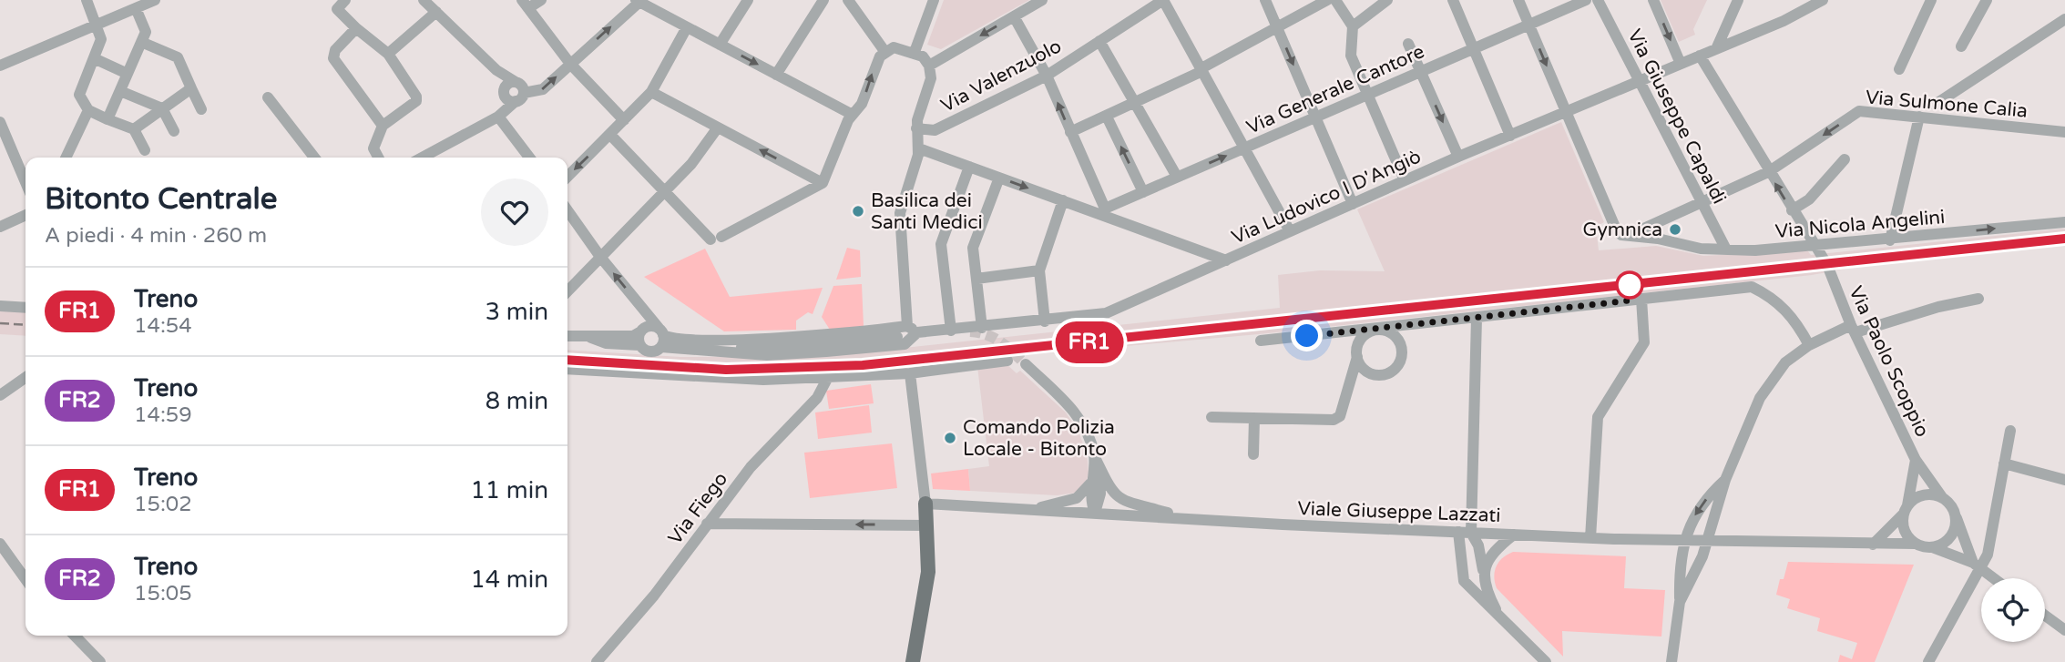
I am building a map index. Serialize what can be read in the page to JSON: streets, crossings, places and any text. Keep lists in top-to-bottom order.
{
  "streets": {
    "street": [
      "Via Valenzuolo",
      "Via Generale Cantore",
      "Via Sulmone Calia",
      "Via Giuseppe Capaldi",
      "Via Ludovico I D'Angiò",
      "Via Nicola Angelini",
      "Via Paolo Scoppio",
      "Via Fiego",
      "Viale Giuseppe Lazzati"
    ]
  },
  "crossings": [
    ["Via Generale Cantore", "Via Ludovico I D'Angiò"],
    ["Via Sulmone Calia", "Via Giuseppe Capaldi"],
    ["Via Sulmone Calia", "Via Nicola Angelini"],
    ["Via Sulmone Calia", "Via Paolo Scoppio"],
    ["Via Giuseppe Capaldi", "Via Ludovico I D'Angiò"],
    ["Via Giuseppe Capaldi", "Via Nicola Angelini"],
    ["Via Ludovico I D'Angiò", "Via Paolo Scoppio"],
    ["Via Nicola Angelini", "Via Paolo Scoppio"],
    ["Via Paolo Scoppio", "Viale Giuseppe Lazzati"]
  ],
  "places": ["Basilica dei Santi Medici", "Gymnica", "Comando Polizia Locale - Bitonto"],
  "page": {
    "on_map": "FR1",
    "heading": ["Bitonto Centrale", "A piedi · 4 min · 260 m"],
    "list": [
      {
        "mark": "FR1",
        "name": "Treno",
        "note": "14:54",
        "value": "3 min"
      },
      {
        "mark": "FR2",
        "name": "Treno",
        "note": "14:59",
        "value": "8 min"
      },
      {
        "mark": "FR1",
        "name": "Treno",
        "note": "15:02",
        "value": "11 min"
      },
      {
        "mark": "FR2",
        "name": "Treno",
        "note": "15:05",
        "value": "14 min"
      }
    ]
  }
}
